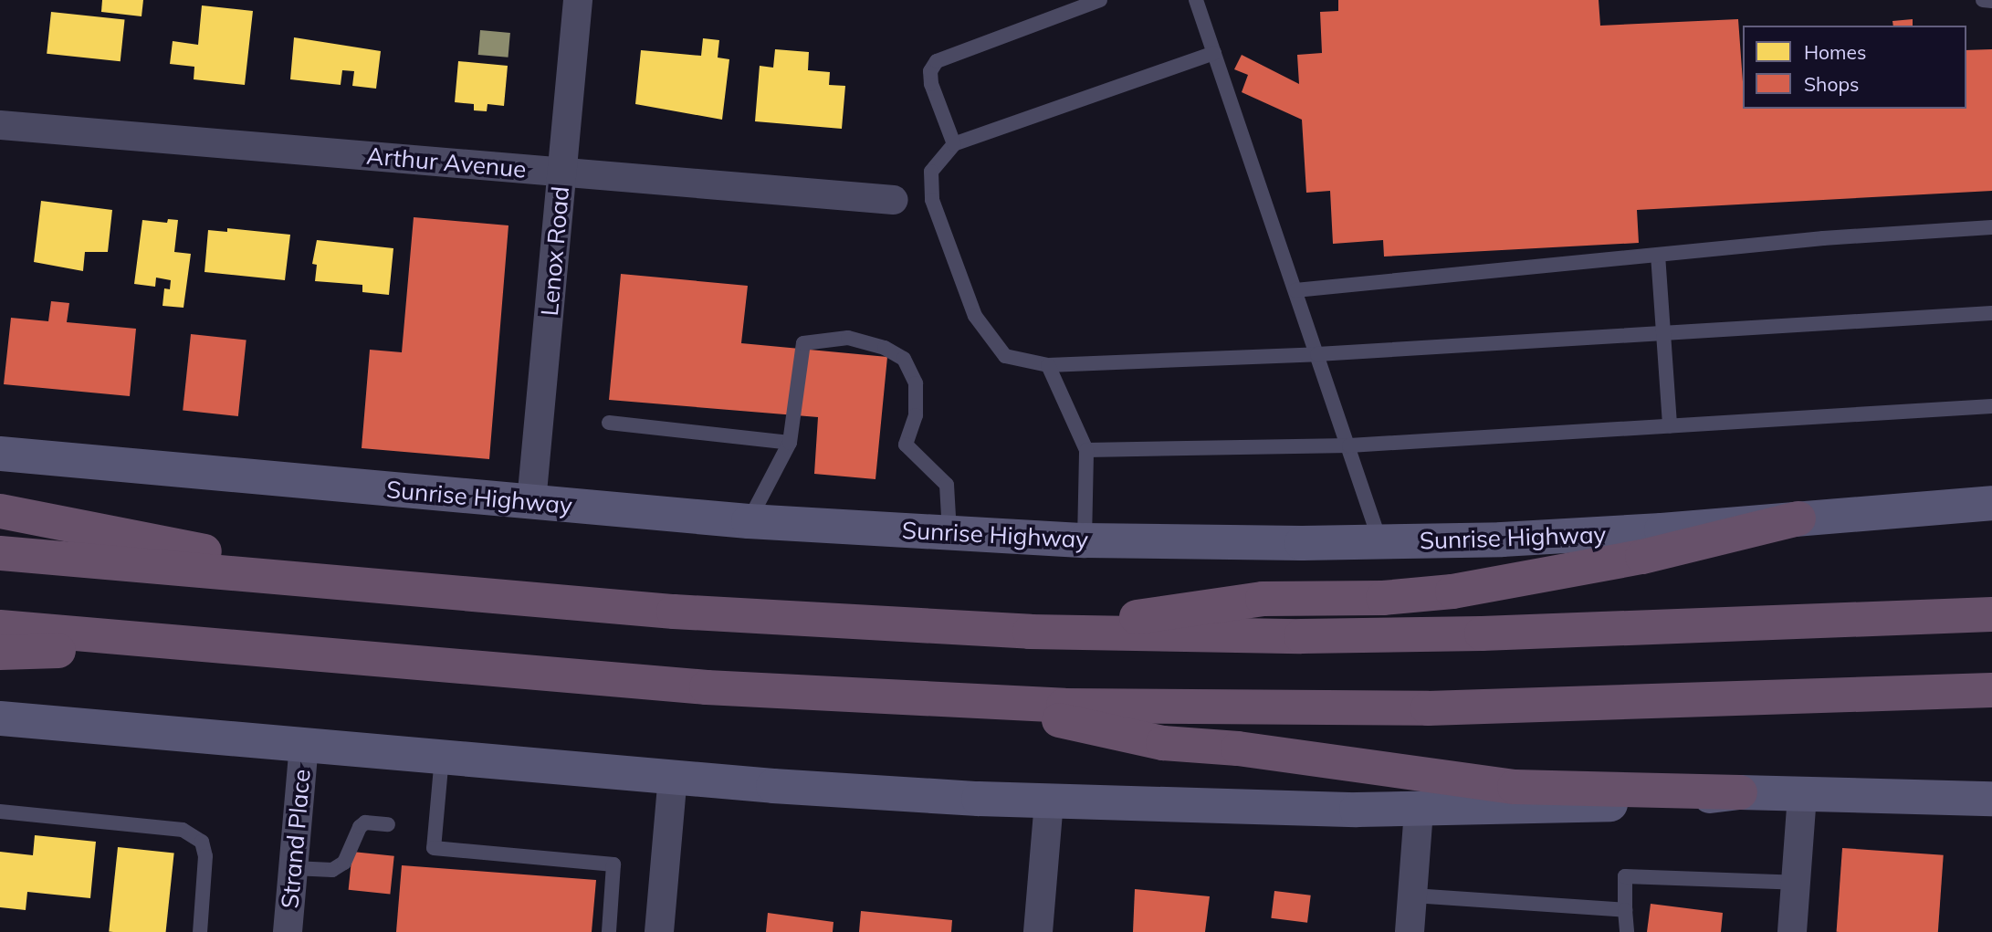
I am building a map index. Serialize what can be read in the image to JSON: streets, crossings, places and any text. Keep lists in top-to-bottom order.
{
  "streets": {
    "main road": ["Sunrise Highway"],
    "street": ["Arthur Avenue", "Lenox Road", "Strand Place"]
  },
  "crossings": [
    ["Arthur Avenue", "Lenox Road"],
    ["Lenox Road", "Sunrise Highway"]
  ],
  "legend": ["Homes", "Shops"]
}
